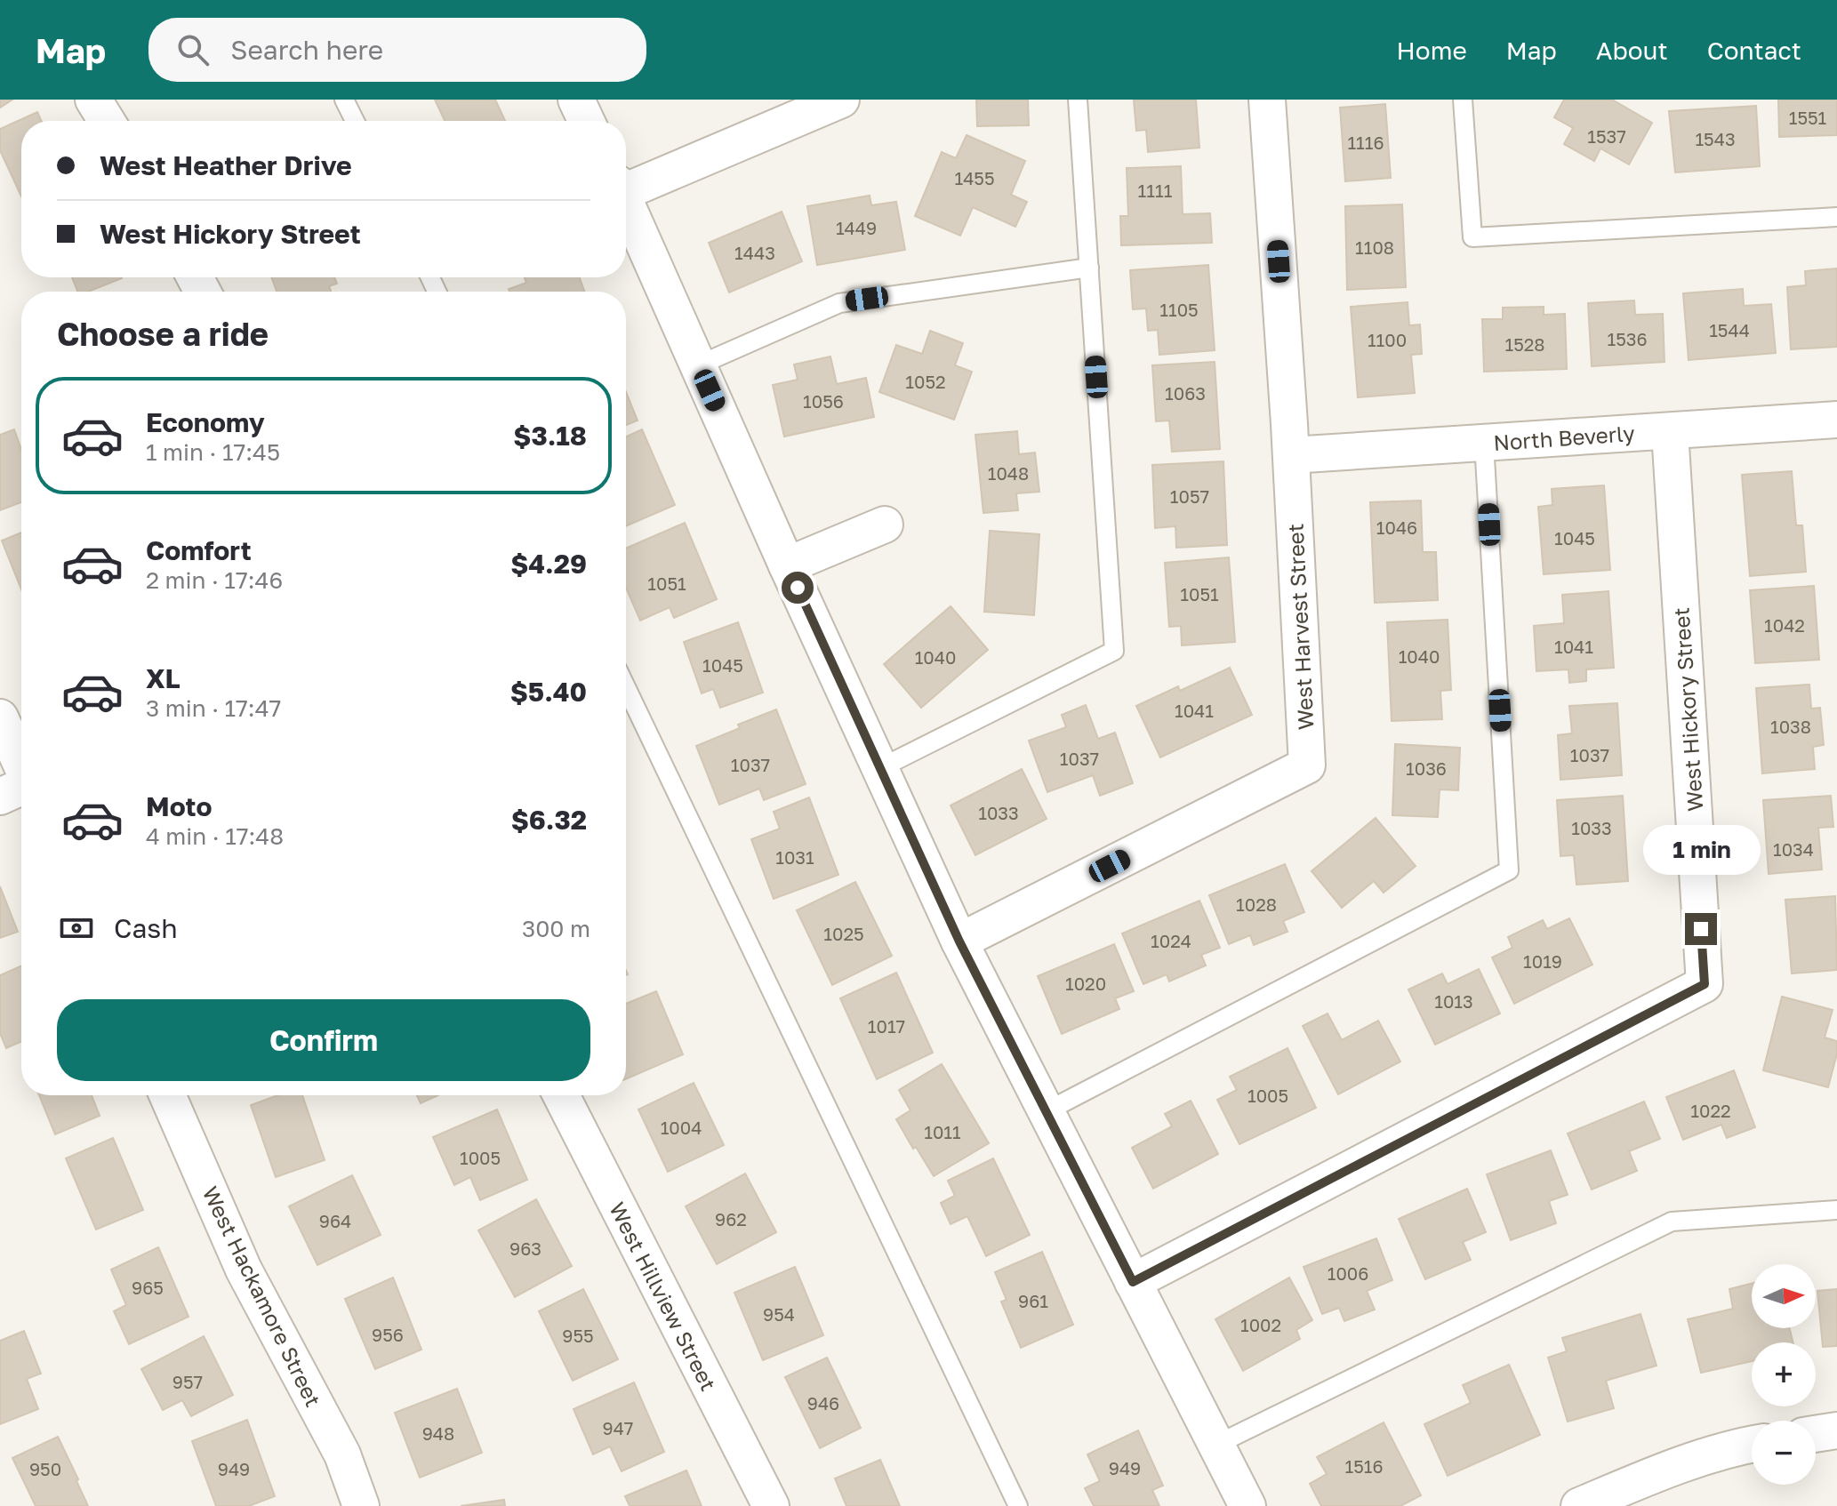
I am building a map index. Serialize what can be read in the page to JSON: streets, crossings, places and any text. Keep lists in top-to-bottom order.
{
  "streets": {
    "street": [
      "North Beverly",
      "West Harvest Street",
      "West Hickory Street",
      "West Hackamore Street",
      "West Hillview Street"
    ]
  },
  "crossings": [
    ["North Beverly", "West Harvest Street"],
    ["North Beverly", "West Hickory Street"]
  ],
  "house_numbers": [
    "1551",
    "1537",
    "1543",
    "1116",
    "1455",
    "1111",
    "1449",
    "1108",
    "1443",
    "1105",
    "1544",
    "1536",
    "1100",
    "1528",
    "1052",
    "1063",
    "1056",
    "1048",
    "1057",
    "1046",
    "1045",
    "1051",
    "1051",
    "1042",
    "1041",
    "1040",
    "1040",
    "1045",
    "1041",
    "1038",
    "1037",
    "1037",
    "1037",
    "1036",
    "1033",
    "1033",
    "1034",
    "1031",
    "1028",
    "1025",
    "1024",
    "1019",
    "1020",
    "1013",
    "1017",
    "1005",
    "1022",
    "1004",
    "1011",
    "1005",
    "962",
    "964",
    "963",
    "1006",
    "965",
    "961",
    "954",
    "1002",
    "956",
    "955",
    "957",
    "946",
    "947",
    "948",
    "1516",
    "949",
    "950",
    "949"
  ],
  "north": "right",
  "page": {
    "header": "Map",
    "search": "Search here",
    "nav": [
      "Home",
      "Map",
      "About",
      "Contact"
    ],
    "banner": ["West Heather Drive", "West Hickory Street"],
    "heading": "Choose a ride",
    "list": [
      {
        "name": "Economy",
        "note": "1 min · 17:45",
        "value": "$3.18"
      },
      {
        "name": "Comfort",
        "note": "2 min · 17:46",
        "value": "$4.29"
      },
      {
        "name": "XL",
        "note": "3 min · 17:47",
        "value": "$5.40"
      },
      {
        "name": "Moto",
        "note": "4 min · 17:48",
        "value": "$6.32"
      }
    ],
    "bubble": "1 min",
    "pay": ["Cash", "300 m"],
    "buttons": "Confirm",
    "map_buttons": ["+", "−"]
  }
}
